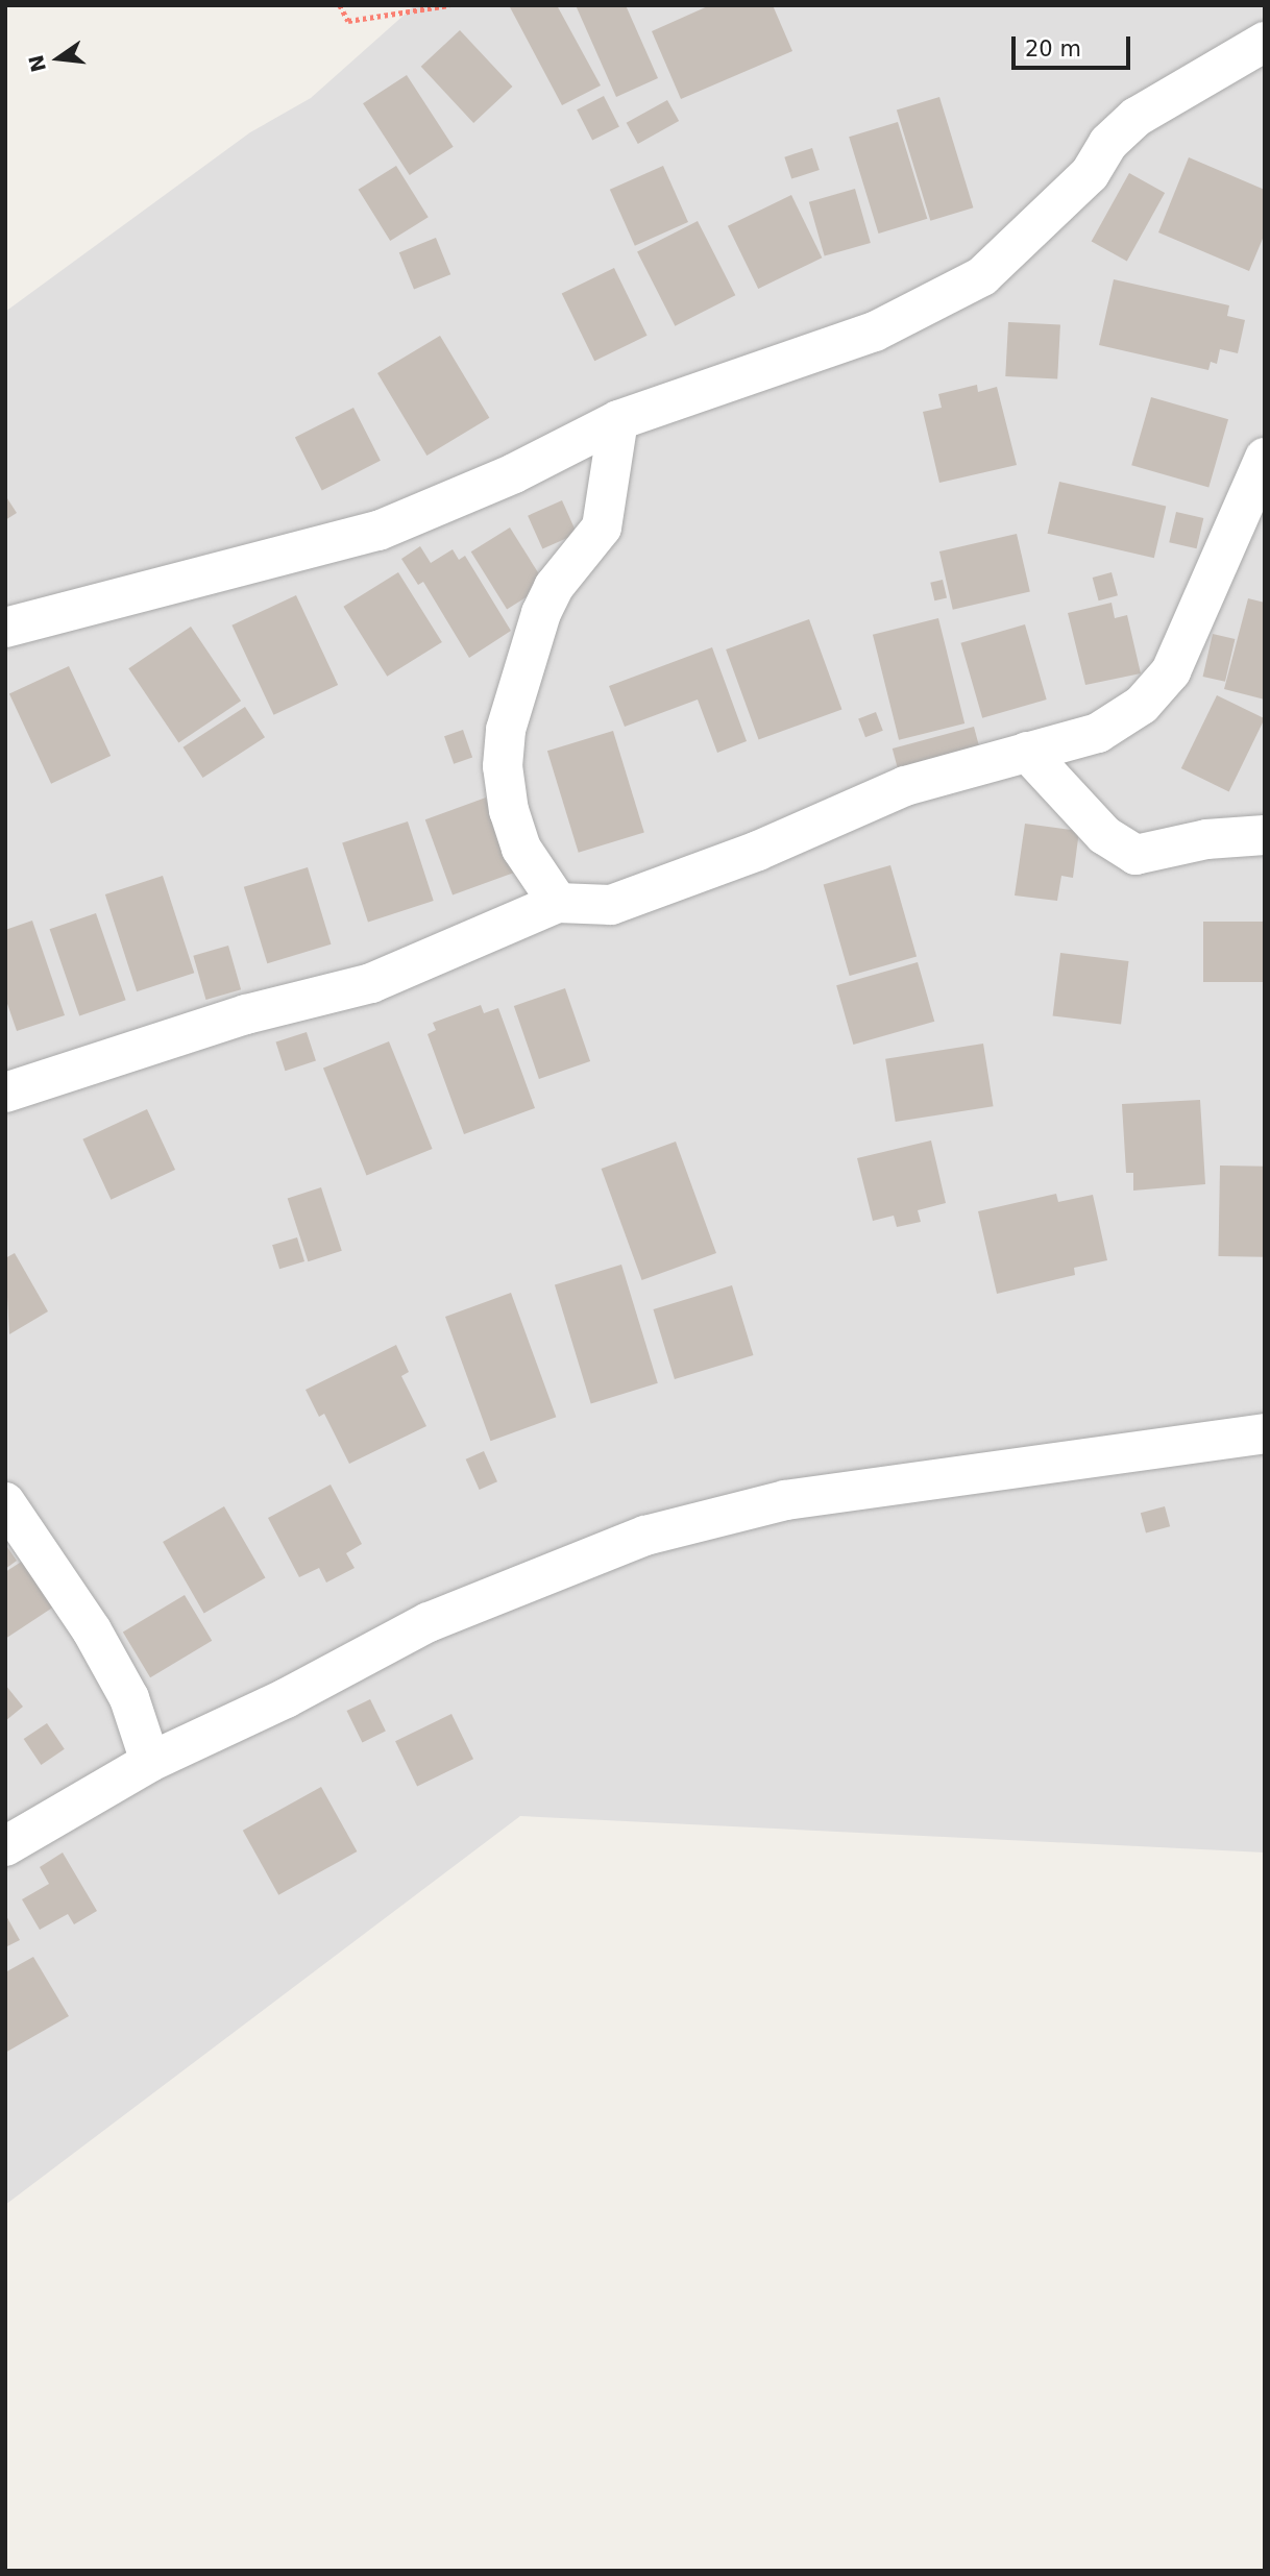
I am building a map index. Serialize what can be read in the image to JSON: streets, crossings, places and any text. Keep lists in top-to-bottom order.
{
  "scale_bar": "20 m",
  "north": "left"
}
